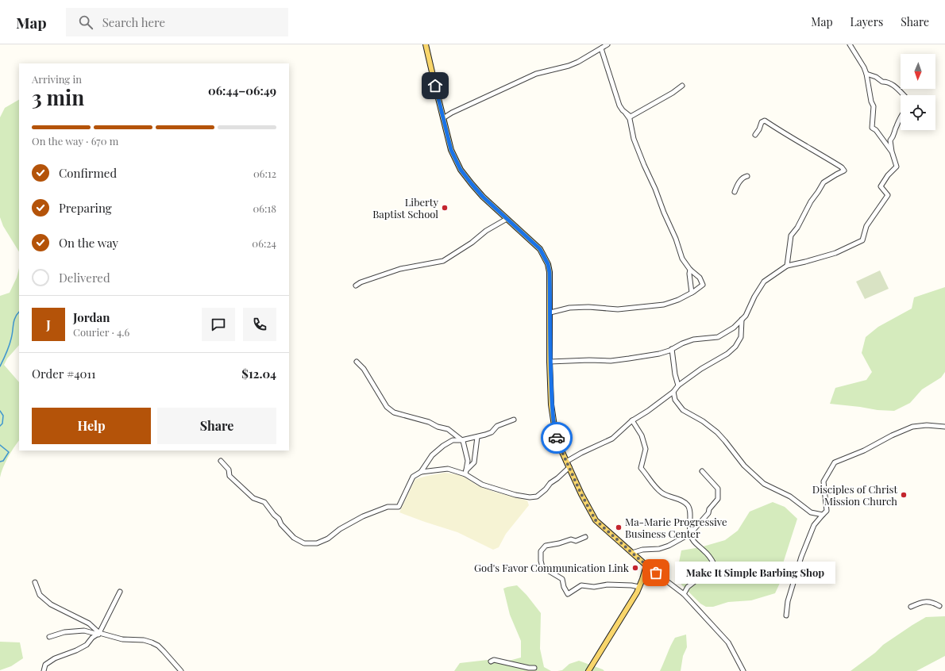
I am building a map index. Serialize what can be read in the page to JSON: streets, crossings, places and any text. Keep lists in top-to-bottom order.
{
  "places": [
    "Liberty Baptist School",
    "Disciples of Christ Mission Church",
    "Ma-Marie Progressive Business Center",
    "God's Favor Communication Link",
    "Make It Simple Barbing Shop"
  ],
  "north": "bottom",
  "page": {
    "header": "Map",
    "search": "Search here",
    "nav": ["Map", "Layers", "Share"],
    "heading": ["3 min", "Arriving in", "06:44–06:49"],
    "panel": [
      "Jordan",
      "Courier · 4.6",
      "Order #4011",
      "$12.04"
    ],
    "bar": "On the way · 670 m",
    "list": [
      ["Confirmed", "06:12"],
      ["Preparing", "06:18"],
      ["On the way", "06:24"],
      "Delivered"
    ],
    "round": "J",
    "buttons": ["Help", "Share"],
    "bubble": "Make It Simple Barbing Shop"
  }
}
